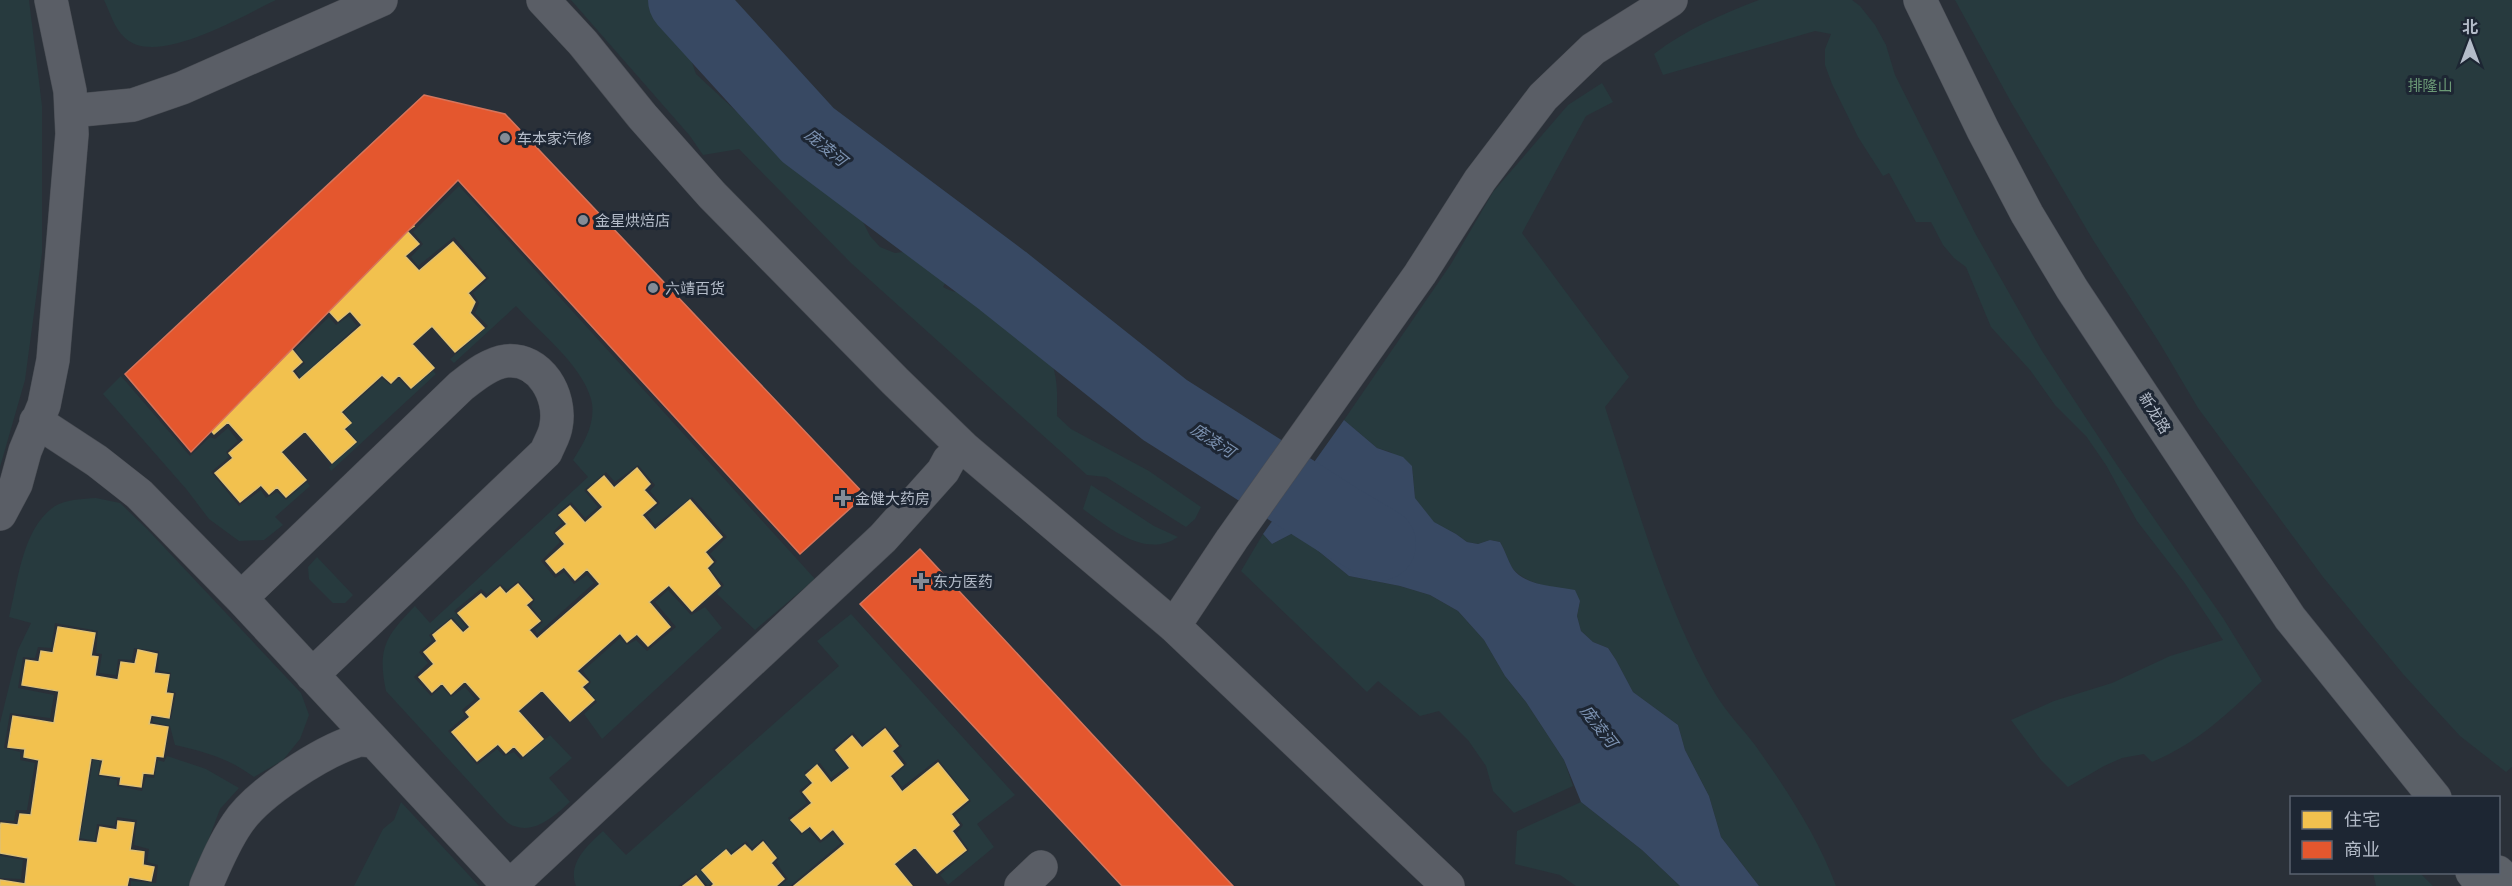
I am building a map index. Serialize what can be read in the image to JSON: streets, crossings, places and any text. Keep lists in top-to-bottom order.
{
  "streets": {
    "main road": ["新龙路"]
  },
  "water": ["庞凌河"],
  "parks": ["排隆山"],
  "places": {
    "other": ["车本家汽修", "金星烘焙店", "六靖百货"],
    "health": ["金健大药房", "东方医药"]
  },
  "legend": ["住宅", "商业"],
  "north": "top"
}
